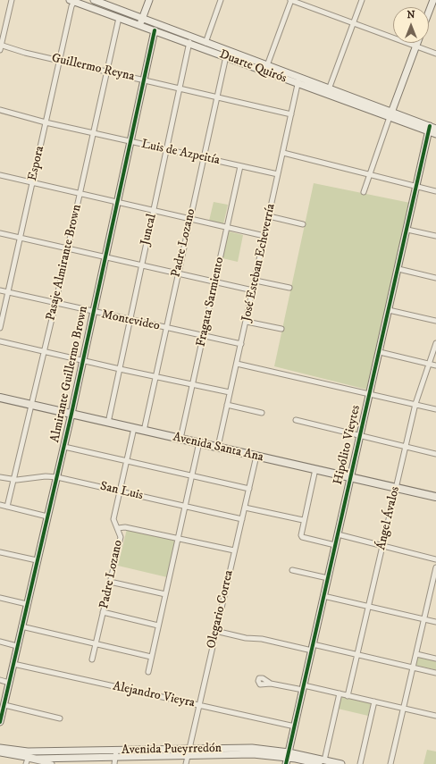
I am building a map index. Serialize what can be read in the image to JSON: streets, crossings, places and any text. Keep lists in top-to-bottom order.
{
  "streets": {
    "main road": ["Avenida Santa Ana"],
    "street": [
      "Duarte Quirós",
      "Guillermo Reyna",
      "Luis de Azpeitía",
      "Espora",
      "Juncal",
      "Padre Lozano",
      "Pasaje Almirante Brown",
      "José Esteban Echeverría",
      "Fragata Sarmiento",
      "Montevideo",
      "Almirante Guillermo Brown",
      "Hipólito Vieytes",
      "San Luis",
      "Ángel Ávalos",
      "Olegario Correa",
      "Alejandro Vieyra",
      "Avenida Pueyrredón"
    ]
  },
  "crossings": [
    ["Duarte Quirós", "Espora"],
    ["Duarte Quirós", "Juncal"],
    ["Duarte Quirós", "Padre Lozano"],
    ["Duarte Quirós", "Pasaje Almirante Brown"],
    ["Duarte Quirós", "José Esteban Echeverría"],
    ["Duarte Quirós", "Almirante Guillermo Brown"],
    ["Duarte Quirós", "Hipólito Vieytes"],
    ["Guillermo Reyna", "Espora"],
    ["Guillermo Reyna", "Juncal"],
    ["Guillermo Reyna", "Padre Lozano"],
    ["Guillermo Reyna", "Pasaje Almirante Brown"],
    ["Guillermo Reyna", "José Esteban Echeverría"],
    ["Guillermo Reyna", "Almirante Guillermo Brown"],
    ["Luis de Azpeitía", "Espora"],
    ["Luis de Azpeitía", "Juncal"],
    ["Luis de Azpeitía", "Padre Lozano"],
    ["Luis de Azpeitía", "Pasaje Almirante Brown"],
    ["Luis de Azpeitía", "José Esteban Echeverría"],
    ["Luis de Azpeitía", "Fragata Sarmiento"],
    ["Luis de Azpeitía", "Almirante Guillermo Brown"],
    ["Espora", "Montevideo"],
    ["Juncal", "Montevideo"],
    ["Juncal", "Avenida Santa Ana"],
    ["Padre Lozano", "Montevideo"],
    ["Padre Lozano", "Avenida Santa Ana"],
    ["Padre Lozano", "San Luis"],
    ["Pasaje Almirante Brown", "Montevideo"],
    ["Pasaje Almirante Brown", "Avenida Santa Ana"],
    ["Pasaje Almirante Brown", "San Luis"],
    ["José Esteban Echeverría", "Montevideo"],
    ["José Esteban Echeverría", "Avenida Santa Ana"],
    ["Fragata Sarmiento", "Montevideo"],
    ["Fragata Sarmiento", "Avenida Santa Ana"],
    ["Montevideo", "Almirante Guillermo Brown"],
    ["Almirante Guillermo Brown", "Avenida Santa Ana"],
    ["Almirante Guillermo Brown", "San Luis"],
    ["Almirante Guillermo Brown", "Alejandro Vieyra"],
    ["Hipólito Vieytes", "Avenida Santa Ana"],
    ["Hipólito Vieytes", "Alejandro Vieyra"],
    ["Hipólito Vieytes", "Avenida Pueyrredón"],
    ["Avenida Santa Ana", "Ángel Ávalos"],
    ["Avenida Santa Ana", "Olegario Correa"],
    ["San Luis", "Olegario Correa"],
    ["Olegario Correa", "Alejandro Vieyra"],
    ["Olegario Correa", "Avenida Pueyrredón"]
  ],
  "north": "top"
}
